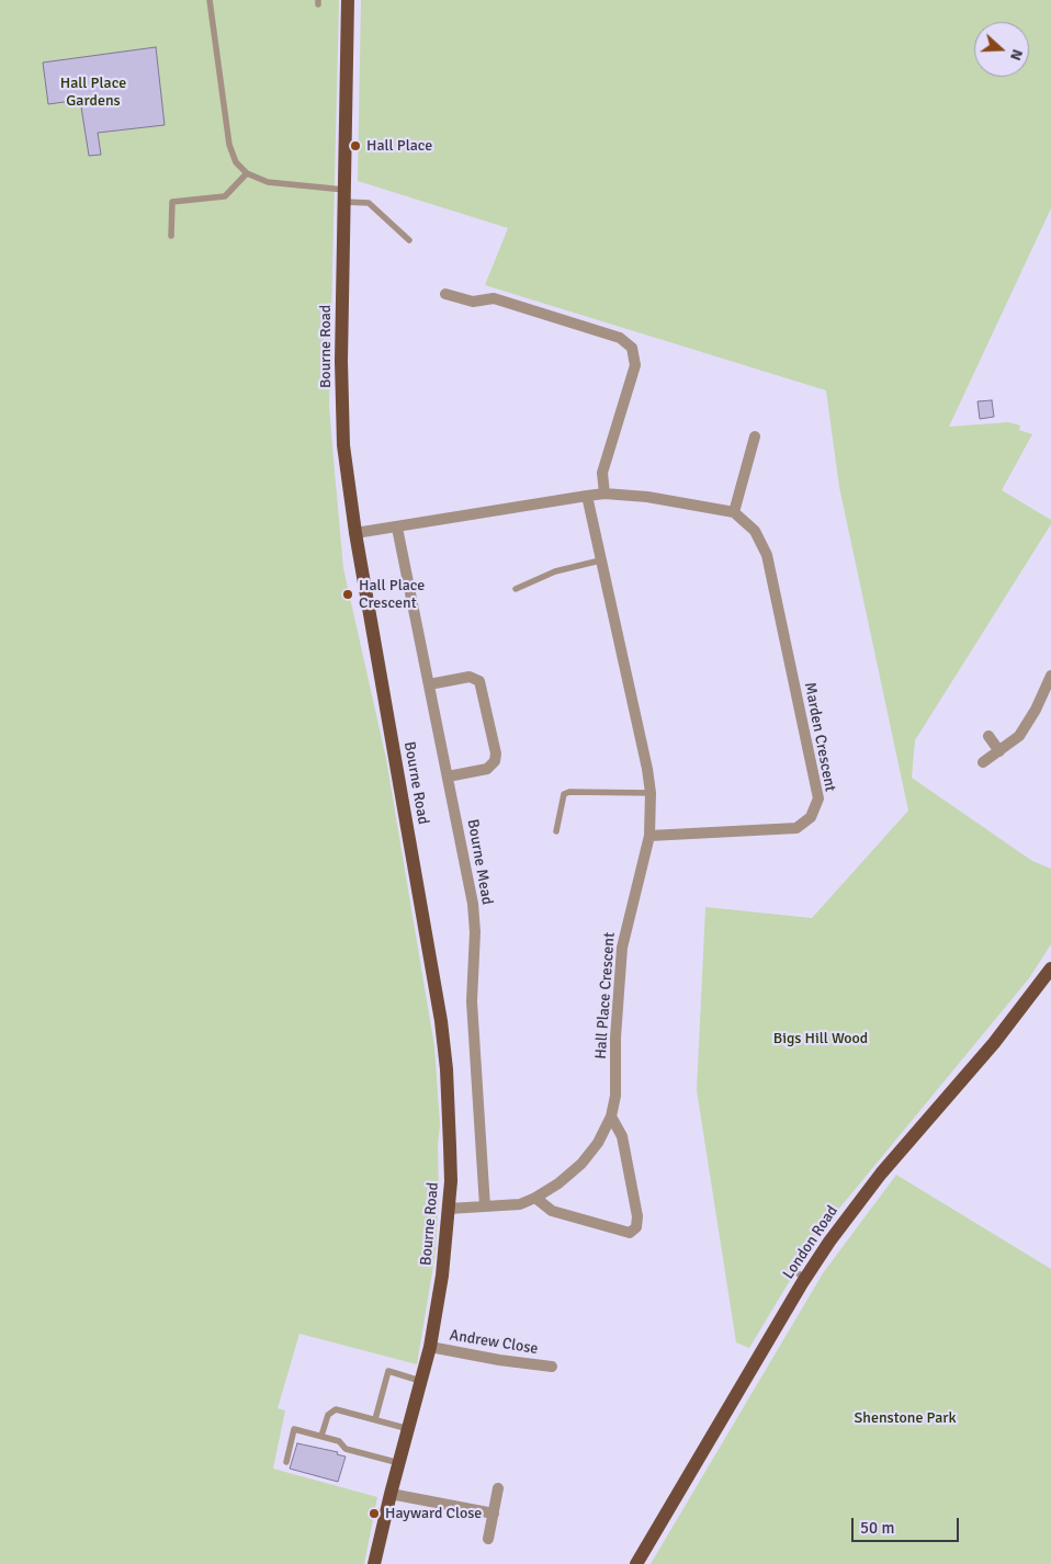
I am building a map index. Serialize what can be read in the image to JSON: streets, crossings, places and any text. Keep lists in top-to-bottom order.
{
  "streets": {
    "main road": ["Bourne Road", "London Road"],
    "street": [
      "Marden Crescent",
      "Bourne Mead",
      "Hall Place Crescent",
      "Andrew Close"
    ]
  },
  "crossings": [
    ["Bourne Road", "Hall Place Crescent"],
    ["Bourne Road", "Andrew Close"],
    ["Marden Crescent", "Hall Place Crescent"],
    ["Bourne Mead", "Hall Place Crescent"]
  ],
  "parks": ["Hall Place Gardens", "Bigs Hill Wood", "Shenstone Park"],
  "places": ["Hall Place", "Hall Place Crescent", "Hayward Close"],
  "scale_bar": "50 m",
  "north": "right"
}
